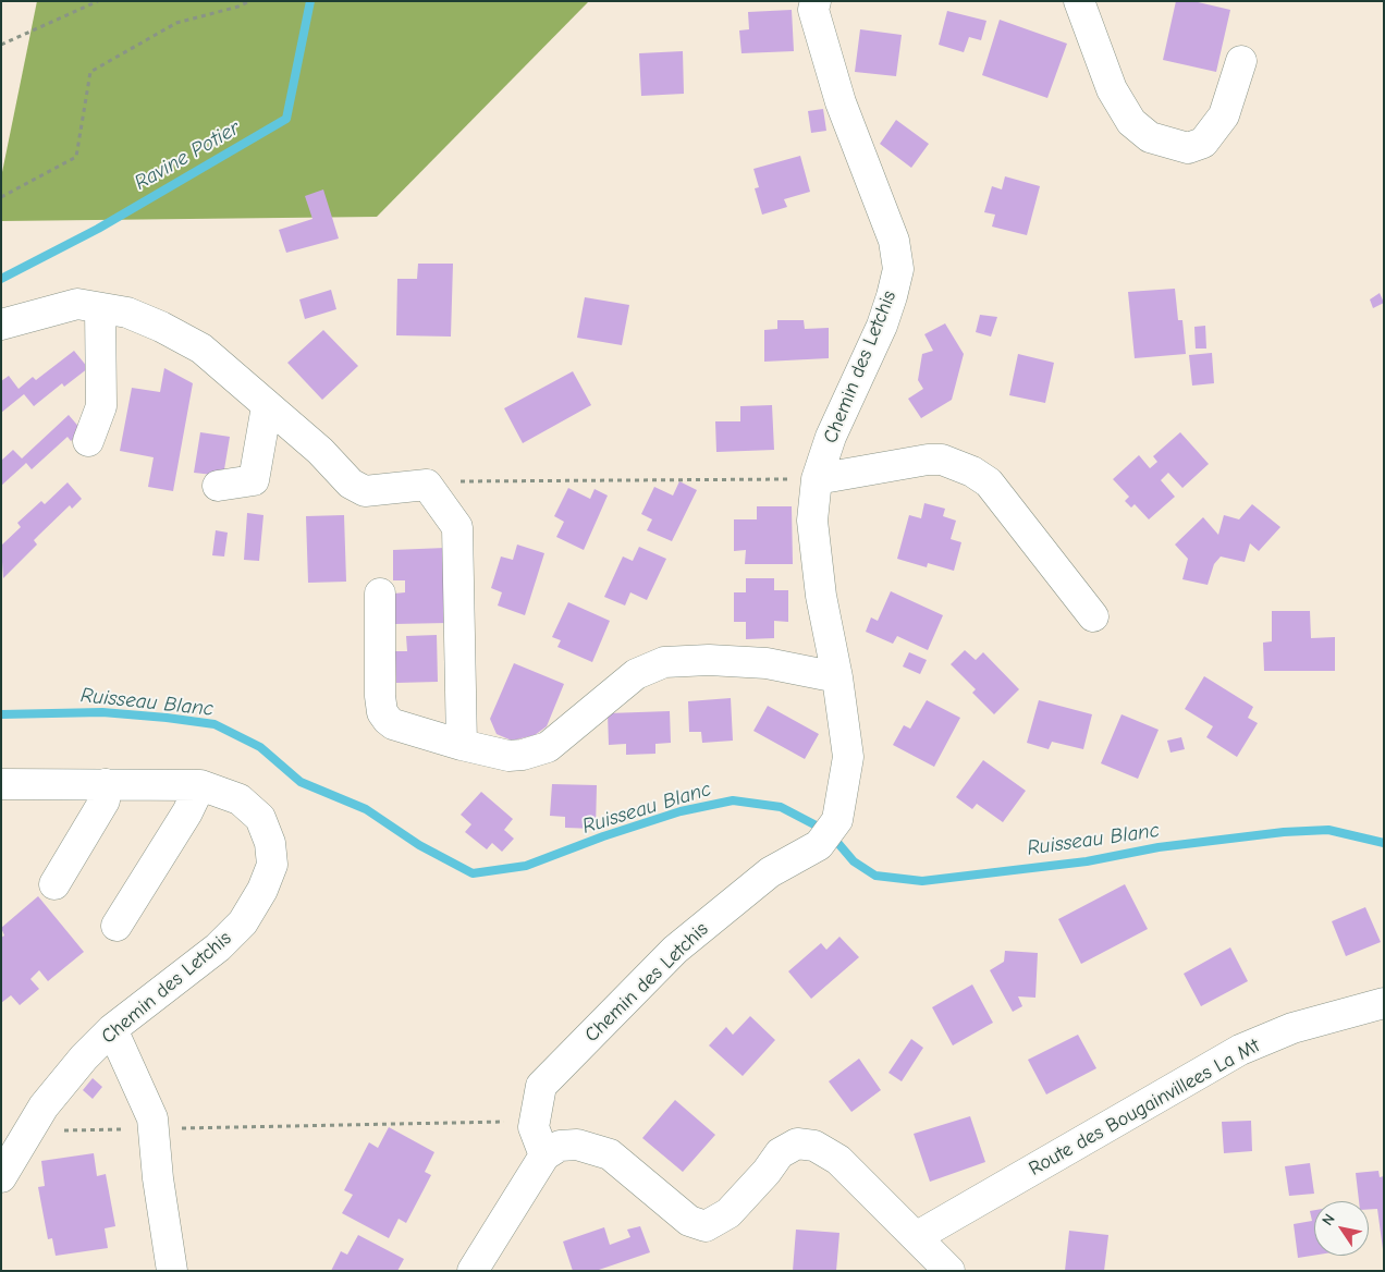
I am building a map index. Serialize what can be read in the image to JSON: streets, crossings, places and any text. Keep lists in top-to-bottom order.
{
  "streets": {
    "street": ["Chemin des Letchis", "Route des Bougainvillees La Mt"]
  },
  "water": ["Ravine Potier", "Ruisseau Blanc"],
  "north": "top left"
}
